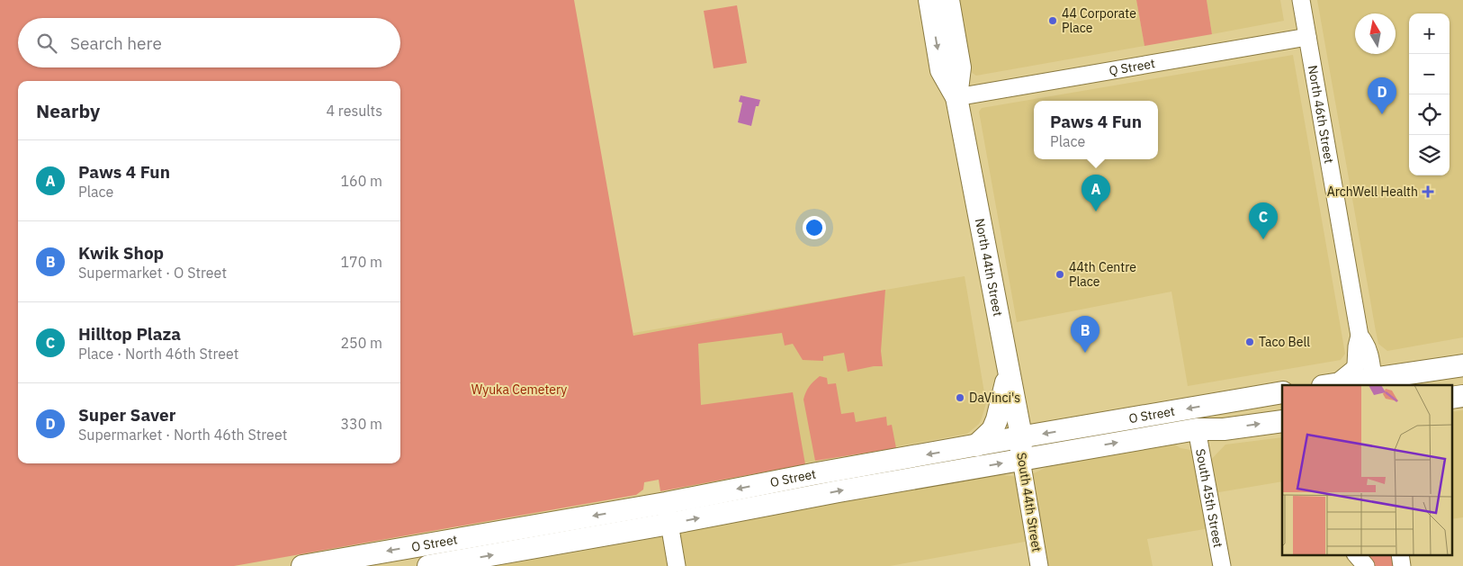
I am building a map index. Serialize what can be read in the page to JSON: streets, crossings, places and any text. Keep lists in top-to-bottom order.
{
  "streets": {
    "main road": ["North 44th Street", "O Street", "South 44th Street"],
    "street": ["Q Street", "North 46th Street", "South 45th Street"]
  },
  "crossings": [
    ["Q Street", "North 46th Street"],
    ["Q Street", "North 44th Street"],
    ["North 44th Street", "O Street"],
    ["North 44th Street", "South 44th Street"],
    ["O Street", "South 45th Street"],
    ["O Street", "South 44th Street"]
  ],
  "parks": ["Wyuka Cemetery"],
  "places": {
    "other": [
      "44 Corporate Place",
      "44th Centre Place",
      "Taco Bell",
      "DaVinci's"
    ],
    "health": ["ArchWell Health"]
  },
  "north": "top",
  "page": {
    "map_buttons": ["+", "−"],
    "search": "Search here",
    "pins": [
      "D",
      "A",
      "C",
      "B"
    ],
    "heading": ["Nearby", "4 results"],
    "popup": ["Paws 4 Fun", "Place"],
    "list": [
      {
        "mark": "A",
        "name": "Paws 4 Fun",
        "note": "Place",
        "value": "160 m"
      },
      {
        "mark": "B",
        "name": "Kwik Shop",
        "note": "Supermarket · O Street",
        "value": "170 m"
      },
      {
        "mark": "C",
        "name": "Hilltop Plaza",
        "note": "Place · North 46th Street",
        "value": "250 m"
      },
      {
        "mark": "D",
        "name": "Super Saver",
        "note": "Supermarket · North 46th Street",
        "value": "330 m"
      }
    ]
  }
}
